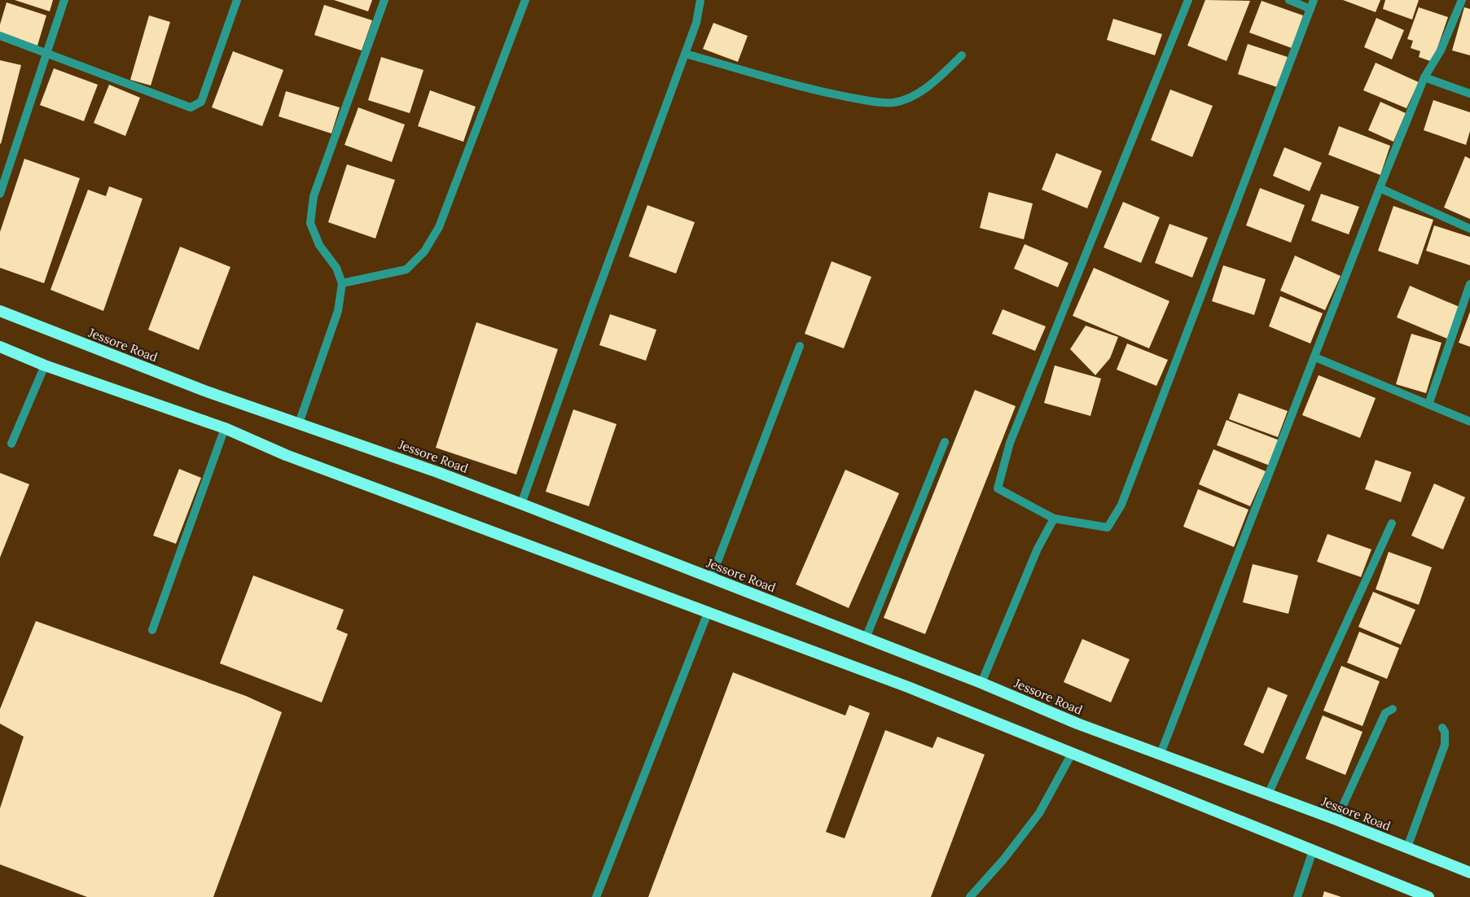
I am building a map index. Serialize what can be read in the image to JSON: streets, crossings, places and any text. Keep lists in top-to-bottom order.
{
  "streets": {
    "highway": ["Jessore Road"]
  }
}
